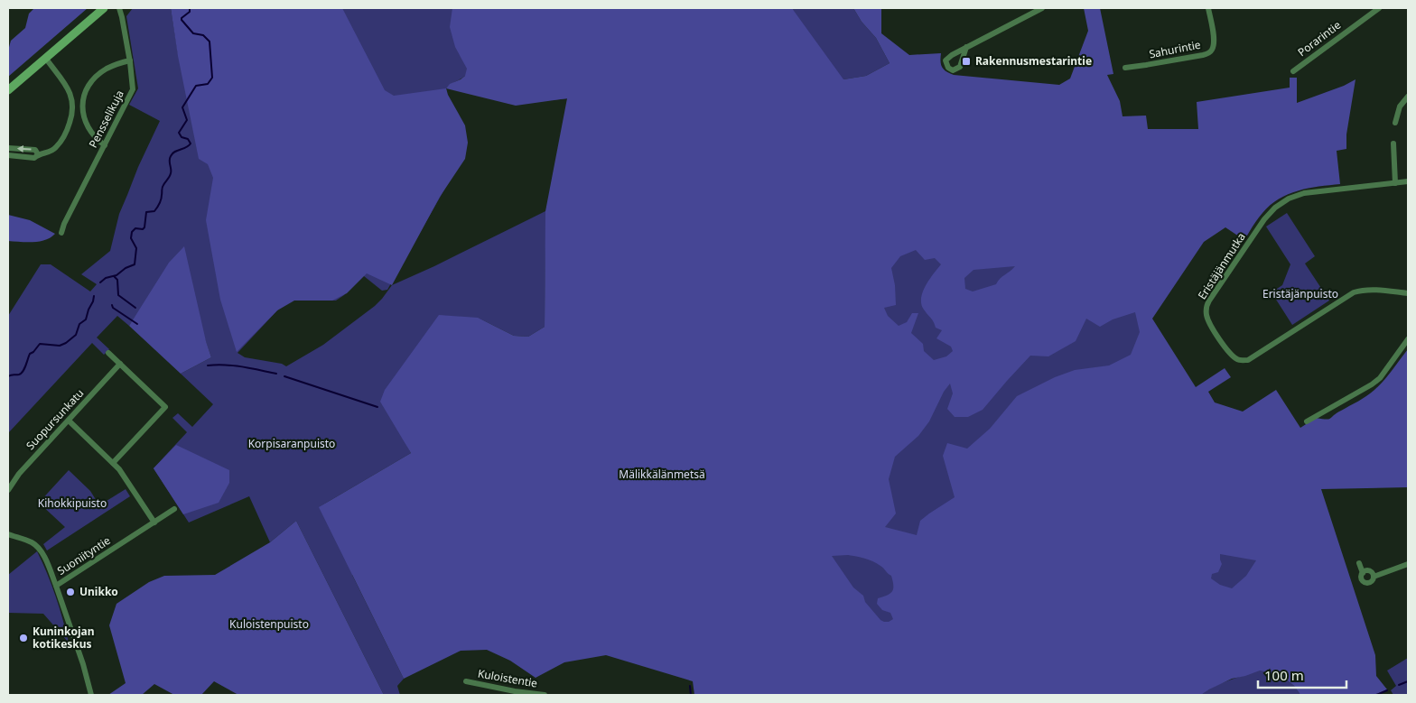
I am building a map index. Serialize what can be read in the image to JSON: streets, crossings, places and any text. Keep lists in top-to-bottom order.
{
  "streets": {
    "street": [
      "Porarintie",
      "Sahurintie",
      "Pensselikuja",
      "Eristäjänmutka",
      "Suopursunkatu",
      "Suoniityntie",
      "Kuloistentie"
    ]
  },
  "parks": [
    "Eristäjänpuisto",
    "Korpisaranpuisto",
    "Mälikkälänmetsä",
    "Kihokkipuisto",
    "Kuloistenpuisto"
  ],
  "places": {
    "transit": ["Rakennusmestarintie"],
    "other": ["Unikko", "Kuninkojan kotikeskus"]
  },
  "scale_bar": "100 m"
}
